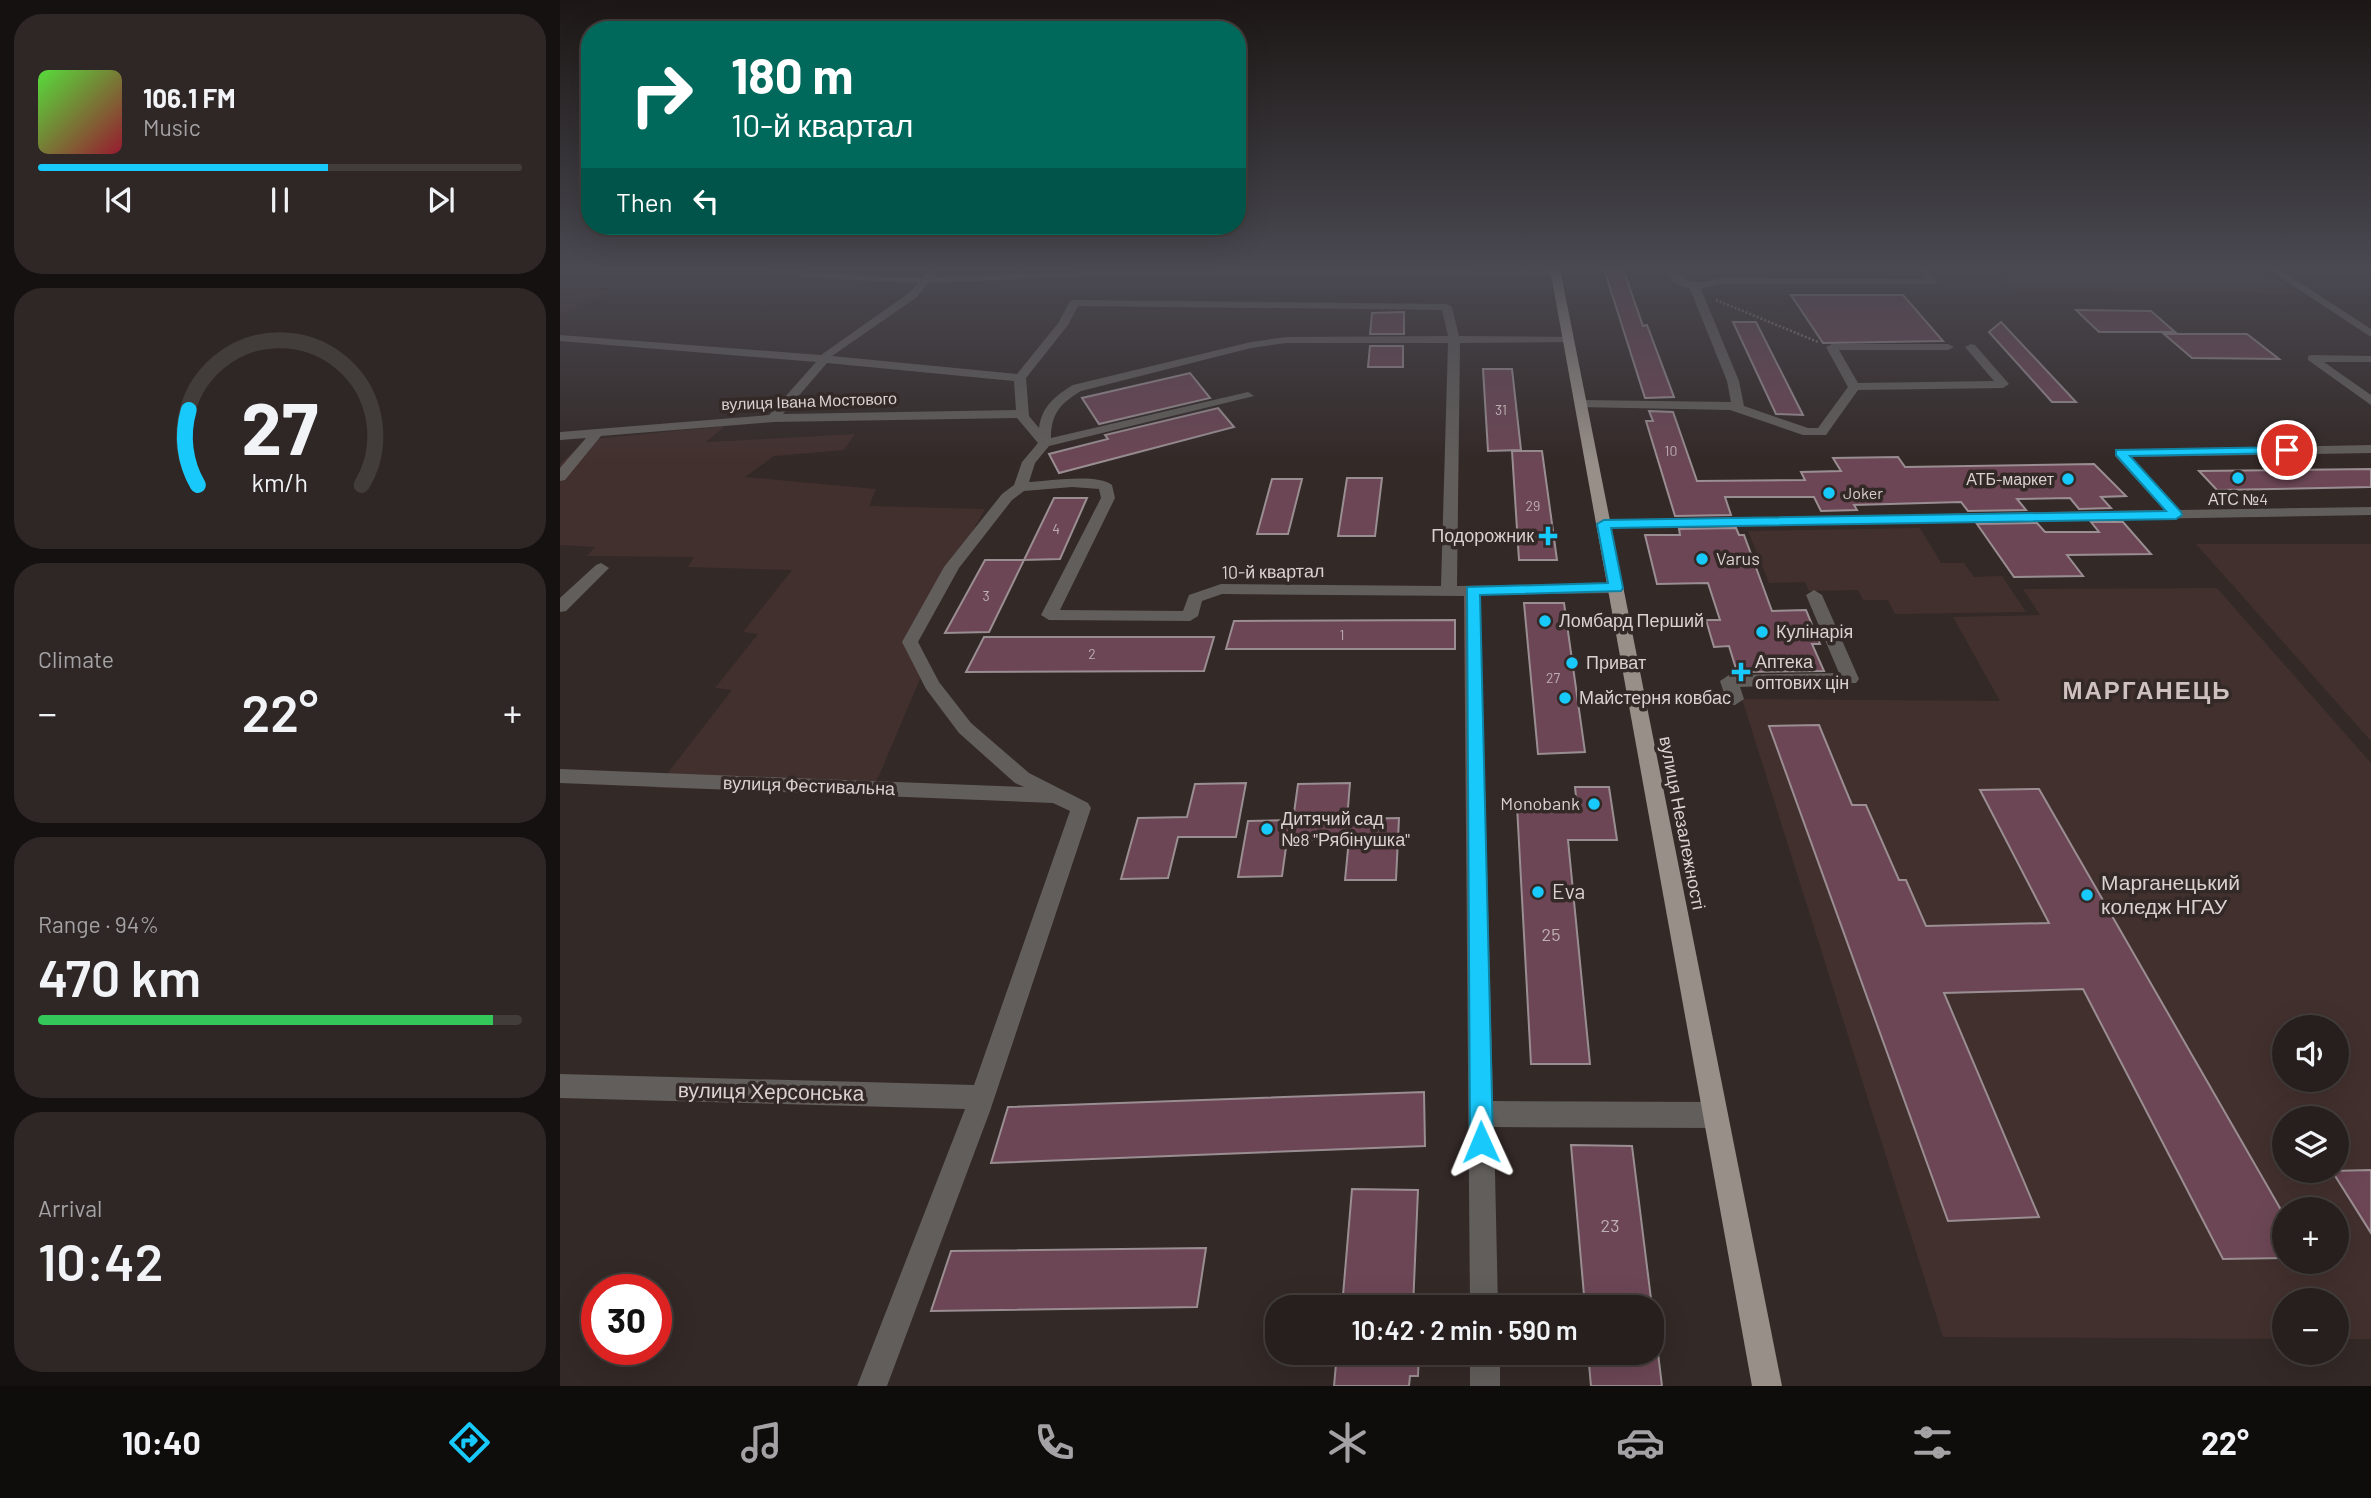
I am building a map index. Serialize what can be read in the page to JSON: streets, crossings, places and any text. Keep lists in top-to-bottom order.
{
  "streets": {
    "main road": ["вулиця Незалежності"],
    "street": [
      "вулиця Івана Мостового",
      "10-й квартал",
      "вулиця Фестивальна",
      "вулиця Херсонська"
    ]
  },
  "crossings": [
    ["10-й квартал", "вулиця Незалежності"]
  ],
  "districts": ["МАРГАНЕЦЬ"],
  "places": {
    "other": [
      "АТС №4",
      "АТБ-маркет",
      "Joker",
      "Varus",
      "Ломбард Перший",
      "Кулінарія",
      "Приват",
      "Майстерня ковбас",
      "Monobank",
      "Дитячий сад №8 \"Рябінушка\"",
      "Eva",
      "Марганецький коледж НГАУ"
    ],
    "health": ["Подорожник", "Аптека оптових цін"]
  },
  "house_numbers": [
    "31",
    "10",
    "29",
    "4",
    "3",
    "1",
    "2",
    "27",
    "25",
    "23"
  ],
  "page": {
    "turn": ["180 m", "10-й квартал"],
    "song": ["106.1 FM", "Music"],
    "then": "Then",
    "tile": [
      "Climate",
      ["Range · 94%", "470 km"],
      ["Arrival", "10:42"]
    ],
    "heat": ["−", "22°", "+"],
    "map_buttons": ["+", "−"],
    "limit": "30",
    "trip": "10:42 · 2 min · 590 m",
    "tabs": ["10:40", "22°"],
    "gauge": ["27", "km/h"]
  }
}
